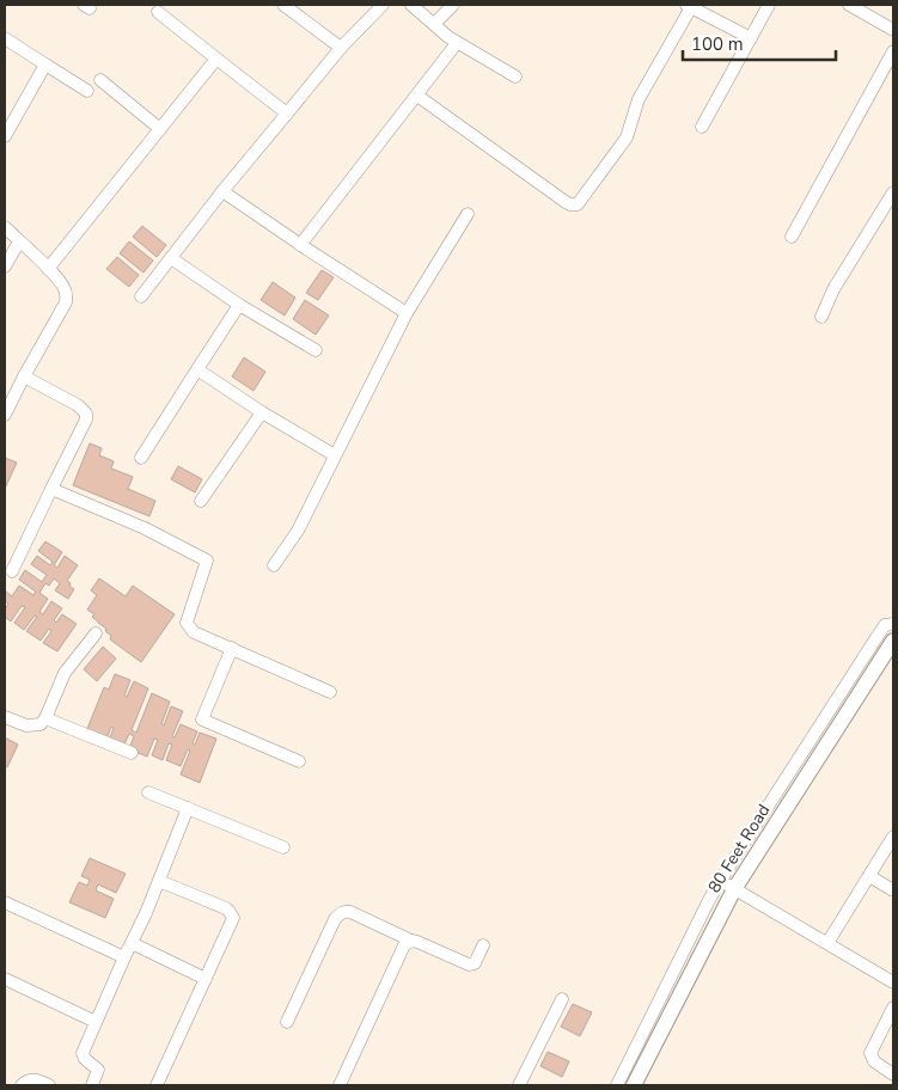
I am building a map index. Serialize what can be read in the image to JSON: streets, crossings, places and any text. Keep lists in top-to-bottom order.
{
  "streets": {
    "street": ["80 Feet Road"]
  },
  "scale_bar": "100 m"
}
